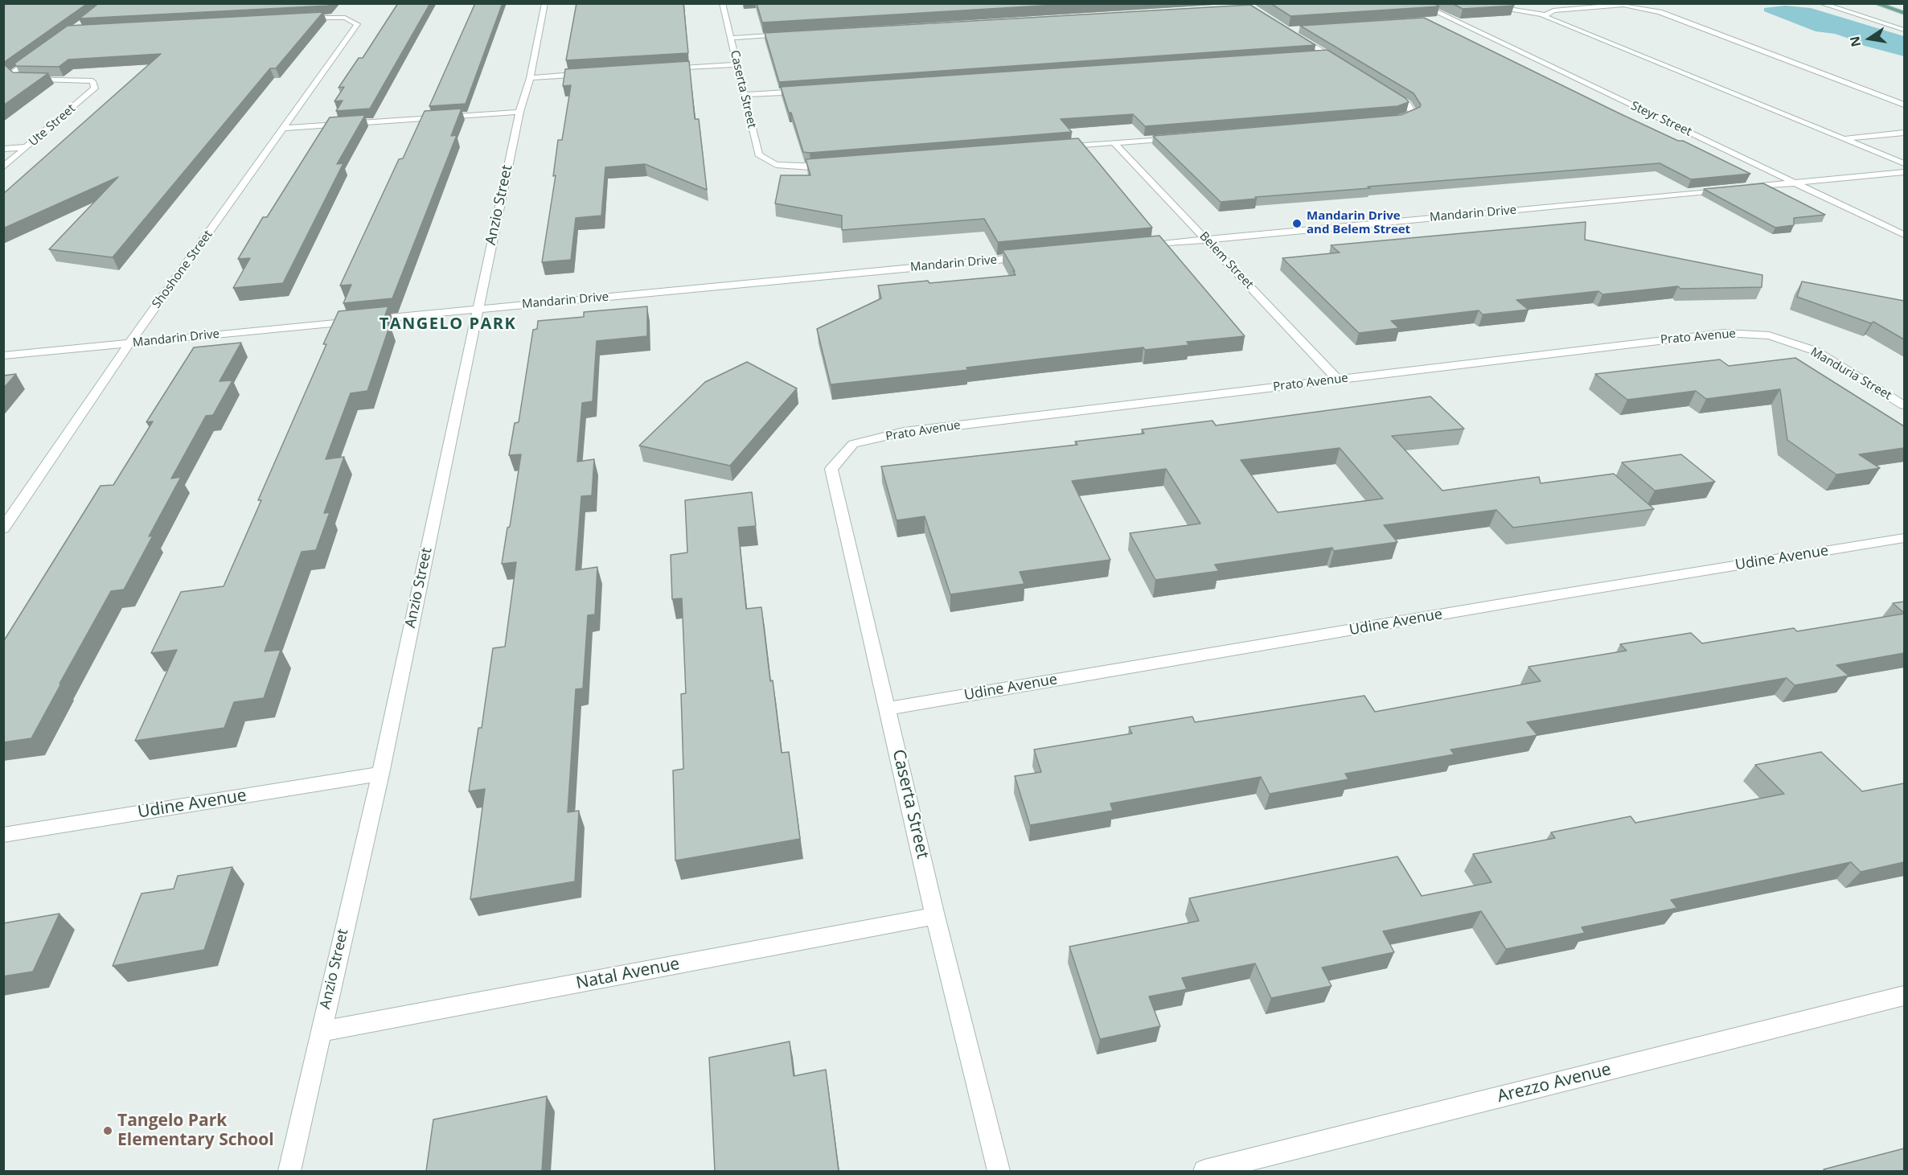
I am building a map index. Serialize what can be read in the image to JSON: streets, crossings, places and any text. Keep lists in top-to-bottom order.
{
  "streets": {
    "street": [
      "Caserta Street",
      "Steyr Street",
      "Ute Street",
      "Anzio Street",
      "Mandarin Drive",
      "Belem Street",
      "Shoshone Street",
      "Prato Avenue",
      "Manduria Street",
      "Udine Avenue",
      "Natal Avenue",
      "Arezzo Avenue"
    ]
  },
  "crossings": [
    ["Caserta Street", "Prato Avenue"],
    ["Caserta Street", "Udine Avenue"],
    ["Caserta Street", "Natal Avenue"],
    ["Steyr Street", "Mandarin Drive"],
    ["Anzio Street", "Mandarin Drive"],
    ["Anzio Street", "Udine Avenue"],
    ["Anzio Street", "Natal Avenue"],
    ["Mandarin Drive", "Belem Street"],
    ["Mandarin Drive", "Shoshone Street"],
    ["Belem Street", "Prato Avenue"],
    ["Prato Avenue", "Manduria Street"]
  ],
  "districts": ["TANGELO PARK"],
  "places": ["Mandarin Drive and Belem Street", "Tangelo Park Elementary School"],
  "north": "left"
}
